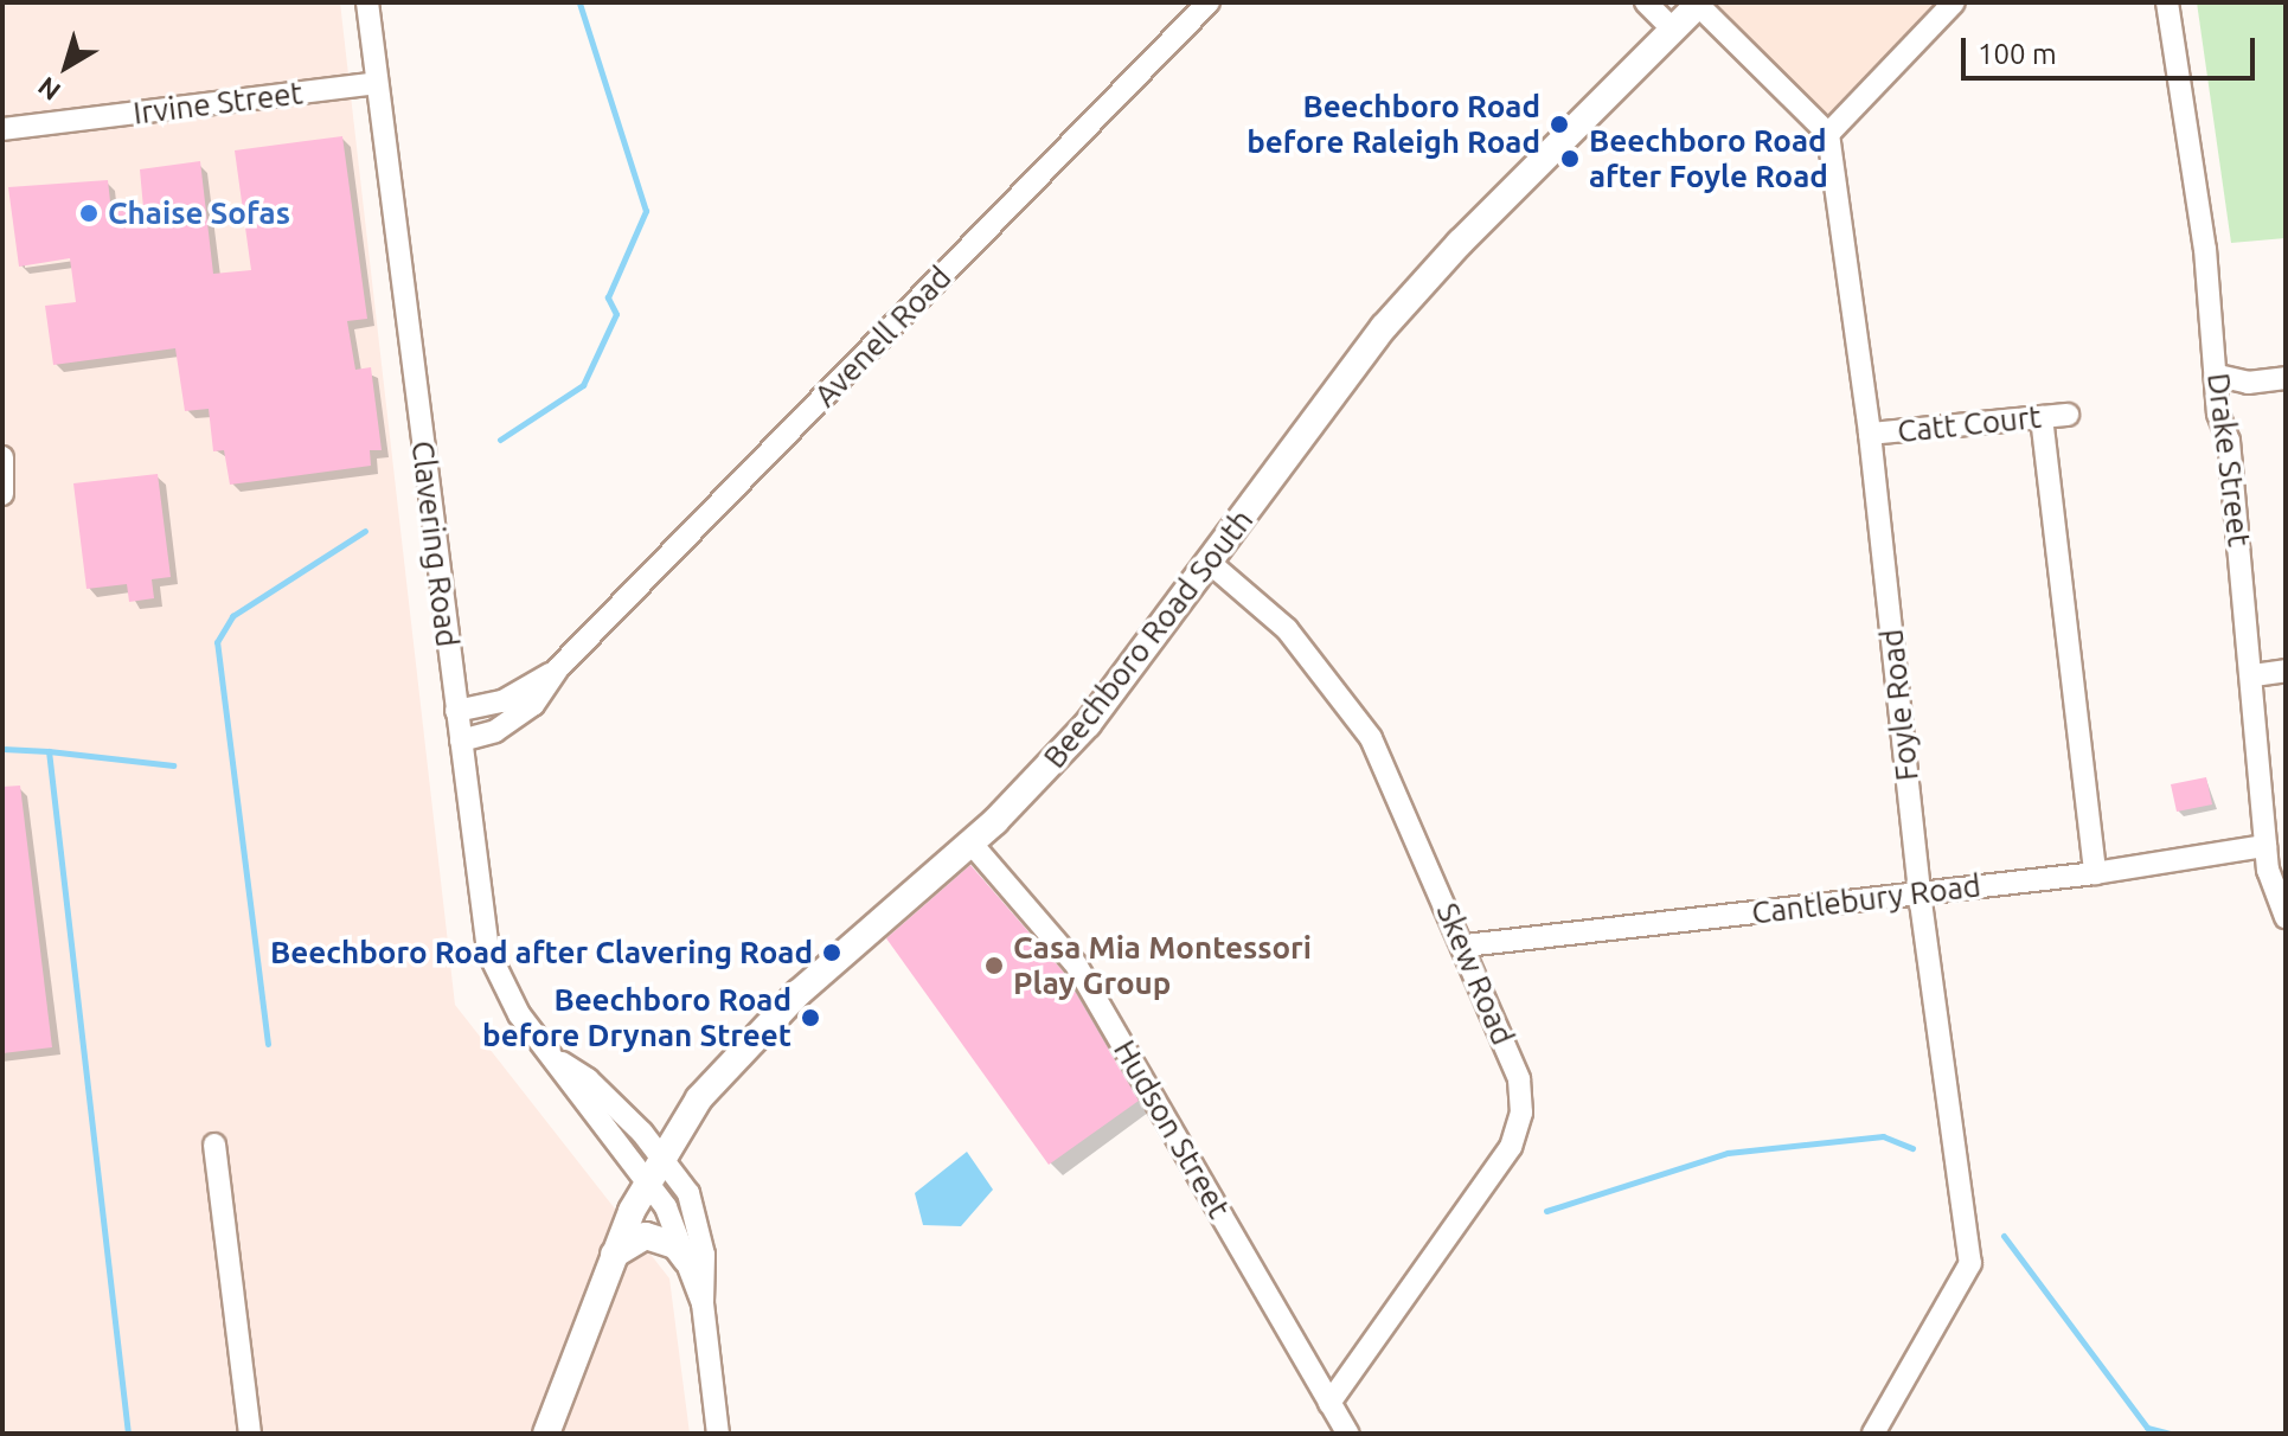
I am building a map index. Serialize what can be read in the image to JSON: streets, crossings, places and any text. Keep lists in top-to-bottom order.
{
  "streets": {
    "main road": ["Beechboro Road South"],
    "street": [
      "Irvine Street",
      "Avenell Road",
      "Catt Court",
      "Drake Street",
      "Clavering Road",
      "Foyle Road",
      "Cantlebury Road",
      "Skew Road",
      "Hudson Street"
    ]
  },
  "crossings": [
    ["Irvine Street", "Clavering Road"],
    ["Avenell Road", "Clavering Road"],
    ["Catt Court", "Foyle Road"],
    ["Drake Street", "Cantlebury Road"],
    ["Clavering Road", "Beechboro Road South"],
    ["Beechboro Road South", "Skew Road"],
    ["Beechboro Road South", "Hudson Street"],
    ["Foyle Road", "Cantlebury Road"],
    ["Cantlebury Road", "Skew Road"],
    ["Skew Road", "Hudson Street"]
  ],
  "places": [
    "Beechboro Road before Raleigh Road",
    "Beechboro Road after Foyle Road",
    "Chaise Sofas",
    "Beechboro Road after Clavering Road",
    "Casa Mia Montessori Play Group",
    "Beechboro Road before Drynan Street"
  ],
  "scale_bar": "100 m",
  "north": "bottom left"
}
